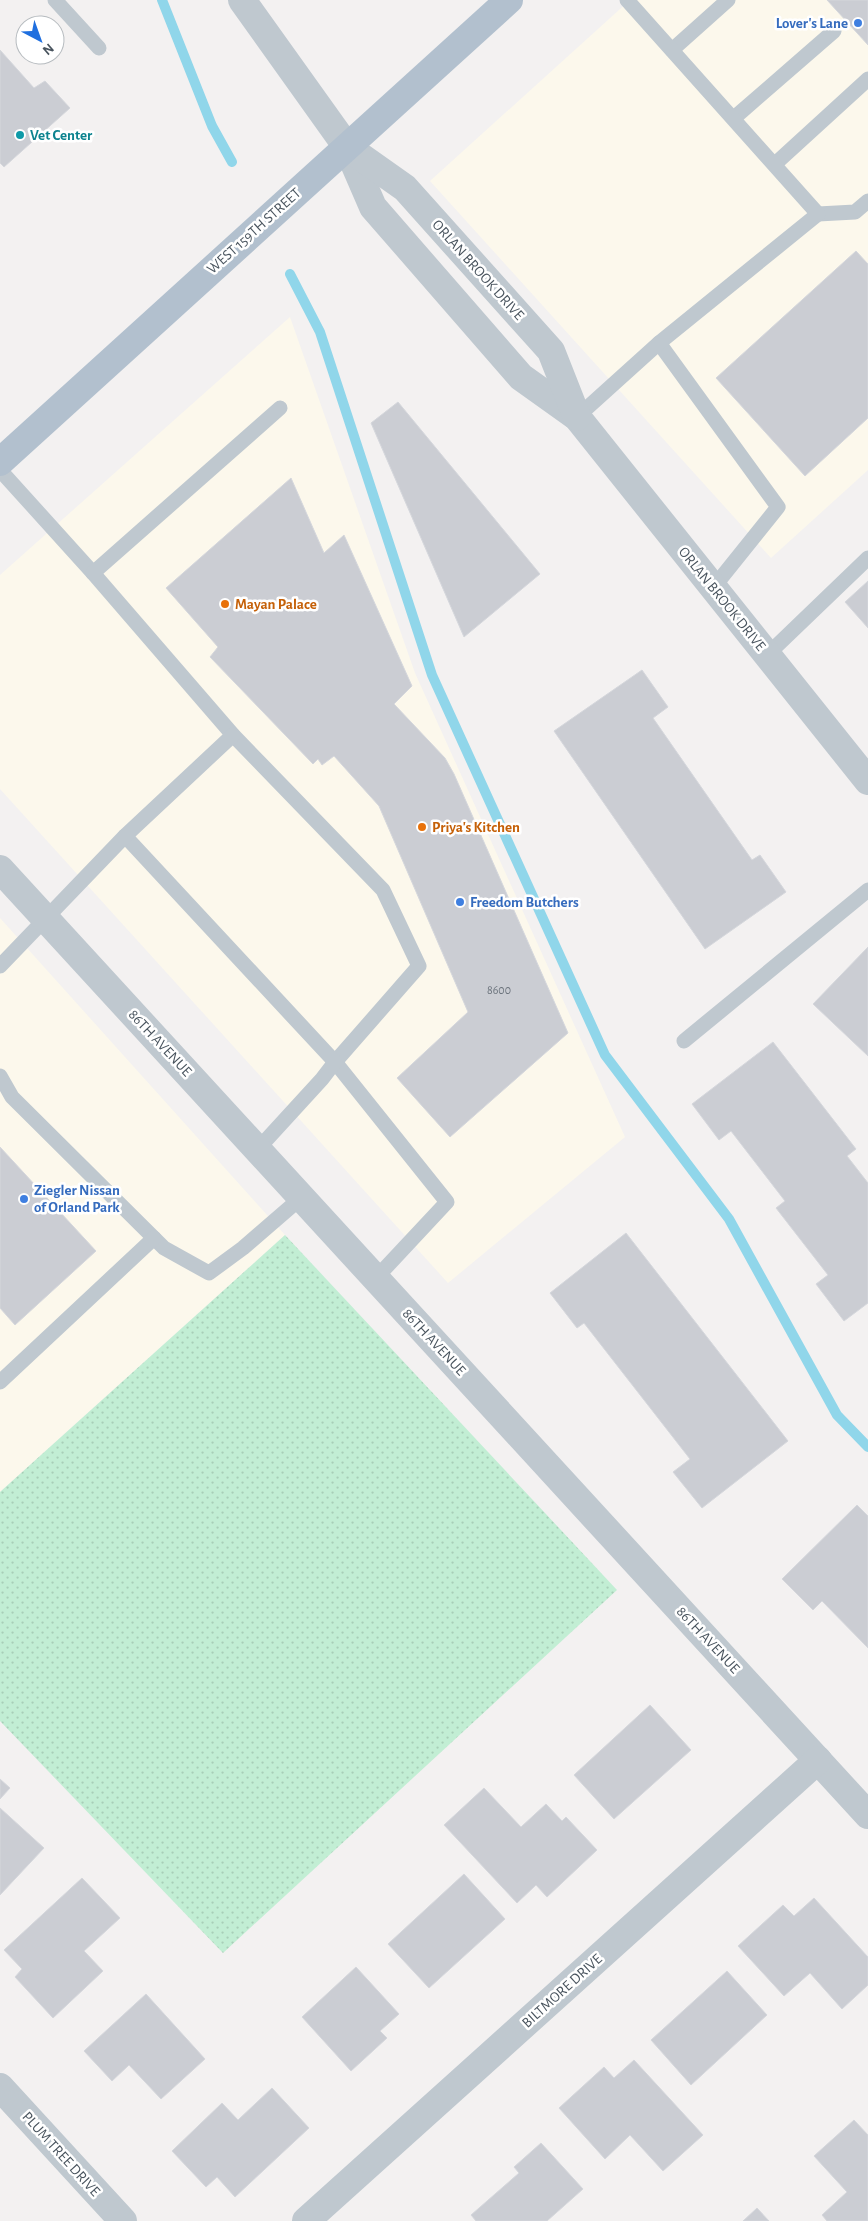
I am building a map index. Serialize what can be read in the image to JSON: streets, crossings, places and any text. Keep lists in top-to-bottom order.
{
  "streets": {
    "main road": ["WEST 159TH STREET"],
    "street": [
      "ORLAN BROOK DRIVE",
      "86TH AVENUE",
      "BILTMORE DRIVE",
      "PLUM TREE DRIVE"
    ]
  },
  "crossings": [
    ["WEST 159TH STREET", "ORLAN BROOK DRIVE"],
    ["86TH AVENUE", "BILTMORE DRIVE"]
  ],
  "places": [
    "Lover's Lane",
    "Vet Center",
    "Mayan Palace",
    "Priya's Kitchen",
    "Freedom Butchers",
    "Ziegler Nissan of Orland Park"
  ],
  "house_numbers": ["8600"],
  "north": "bottom right"
}
